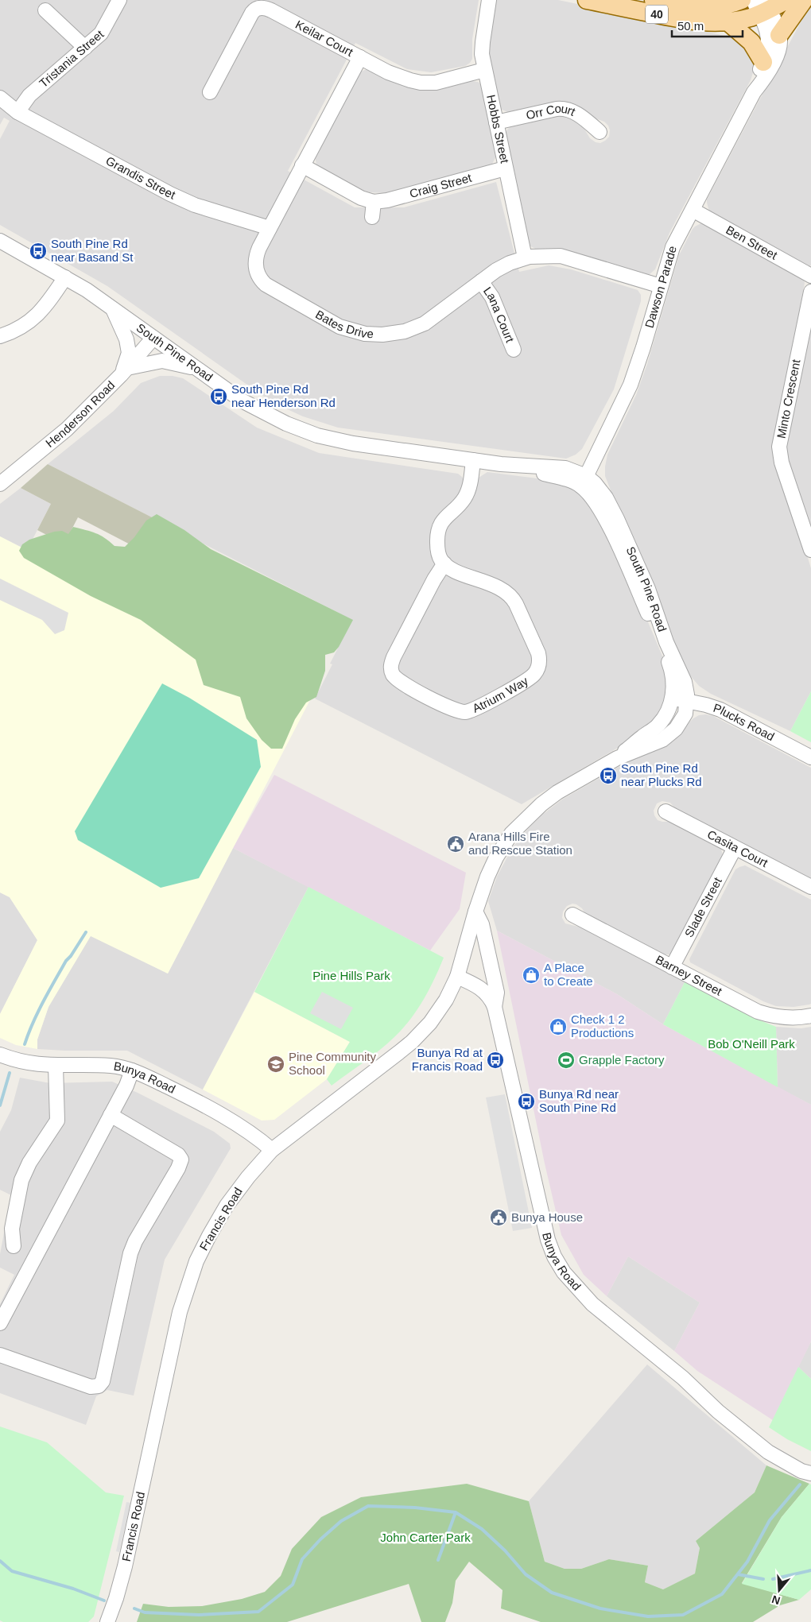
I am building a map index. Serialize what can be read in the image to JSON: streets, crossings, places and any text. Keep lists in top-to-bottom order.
{
  "streets": {
    "main road": ["40"],
    "street": [
      "Keilar Court",
      "Tristania Street",
      "Orr Court",
      "Hobbs Street",
      "Grandis Street",
      "Craig Street",
      "Ben Street",
      "Dawson Parade",
      "Lana Court",
      "Bates Drive",
      "South Pine Road",
      "Minto Crescent",
      "Henderson Road",
      "Atrium Way",
      "Plucks Road",
      "Casita Court",
      "Slade Street",
      "Barney Street",
      "Bunya Road",
      "Francis Road"
    ]
  },
  "crossings": [
    ["40", "Dawson Parade"],
    ["Keilar Court", "Hobbs Street"],
    ["Keilar Court", "Bates Drive"],
    ["Tristania Street", "Grandis Street"],
    ["Orr Court", "Hobbs Street"],
    ["Hobbs Street", "Craig Street"],
    ["Hobbs Street", "Bates Drive"],
    ["Grandis Street", "Bates Drive"],
    ["Ben Street", "Dawson Parade"],
    ["Dawson Parade", "Bates Drive"],
    ["Dawson Parade", "South Pine Road"],
    ["Lana Court", "Bates Drive"],
    ["South Pine Road", "Henderson Road"],
    ["South Pine Road", "Plucks Road"],
    ["South Pine Road", "Bunya Road"],
    ["South Pine Road", "Francis Road"],
    ["Casita Court", "Slade Street"],
    ["Slade Street", "Barney Street"],
    ["Bunya Road", "Francis Road"]
  ],
  "parks": ["Pine Hills Park", "Bob O'Neill Park", "John Carter Park"],
  "places": {
    "bus stop": [
      "South Pine Rd near Basand St",
      "South Pine Rd near Henderson Rd",
      "South Pine Rd near Plucks Rd",
      "Bunya Rd at Francis Road",
      "Bunya Rd near South Pine Rd"
    ],
    "public building": ["Arana Hills Fire and Rescue Station", "Bunya House"],
    "shop": ["A Place to Create", "Check 1 2 Productions"],
    "sports": ["Grapple Factory"],
    "school or university": ["Pine Community School"]
  },
  "scale_bar": "50 m",
  "north": "bottom"
}
